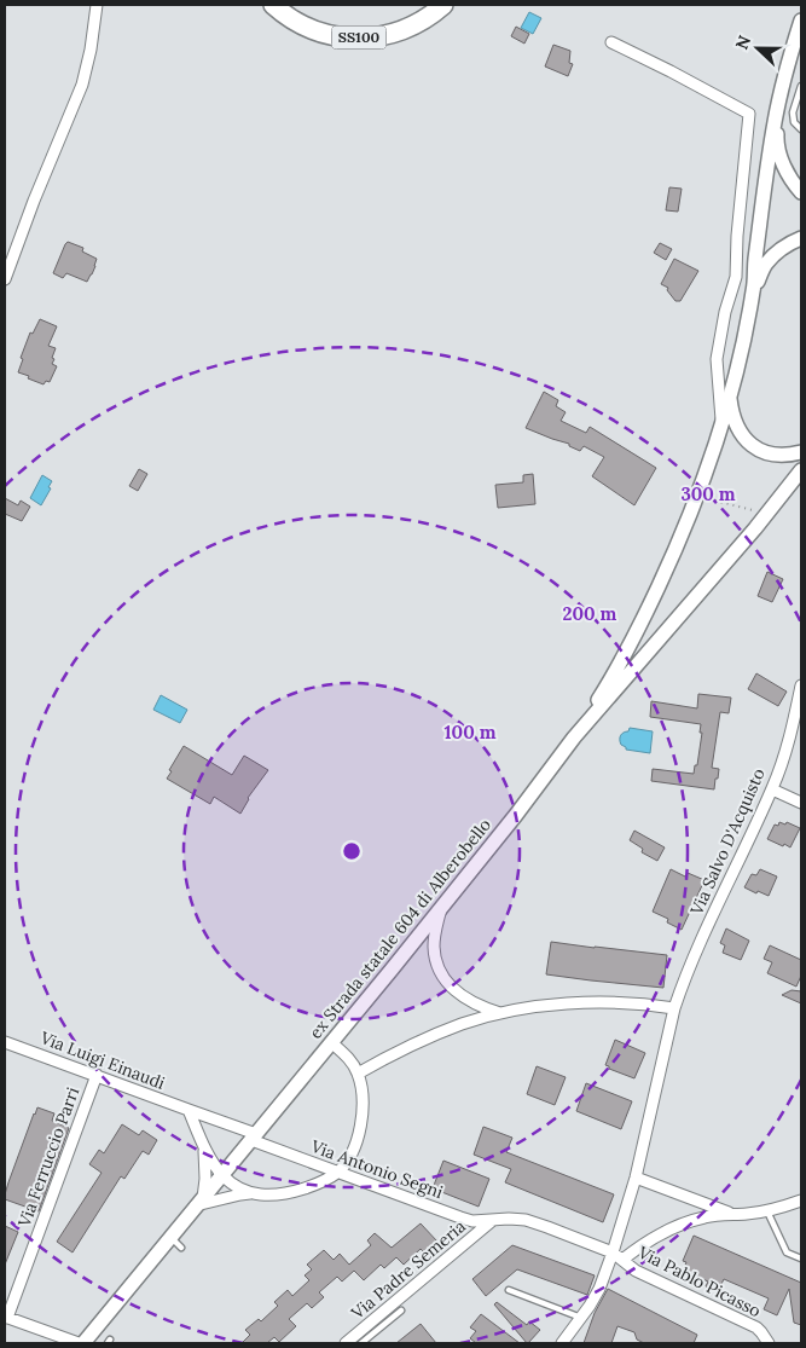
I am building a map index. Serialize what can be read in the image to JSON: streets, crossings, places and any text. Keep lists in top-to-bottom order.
{
  "streets": {
    "highway": ["SS100"],
    "main road": ["ex Strada statale 604 di Alberobello"],
    "street": [
      "Via Salvo D'Acquisto",
      "Via Luigi Einaudi",
      "Via Ferruccio Parri",
      "Via Antonio Segni",
      "Via Padre Semeria",
      "Via Pablo Picasso"
    ]
  },
  "crossings": [
    ["Via Salvo D'Acquisto", "Via Antonio Segni"],
    ["Via Salvo D'Acquisto", "Via Pablo Picasso"],
    ["ex Strada statale 604 di Alberobello", "Via Luigi Einaudi"],
    ["ex Strada statale 604 di Alberobello", "Via Antonio Segni"],
    ["Via Luigi Einaudi", "Via Ferruccio Parri"],
    ["Via Luigi Einaudi", "Via Antonio Segni"],
    ["Via Antonio Segni", "Via Padre Semeria"],
    ["Via Antonio Segni", "Via Pablo Picasso"]
  ],
  "north": "left",
  "rings": ["300 m", "200 m", "100 m"]
}
